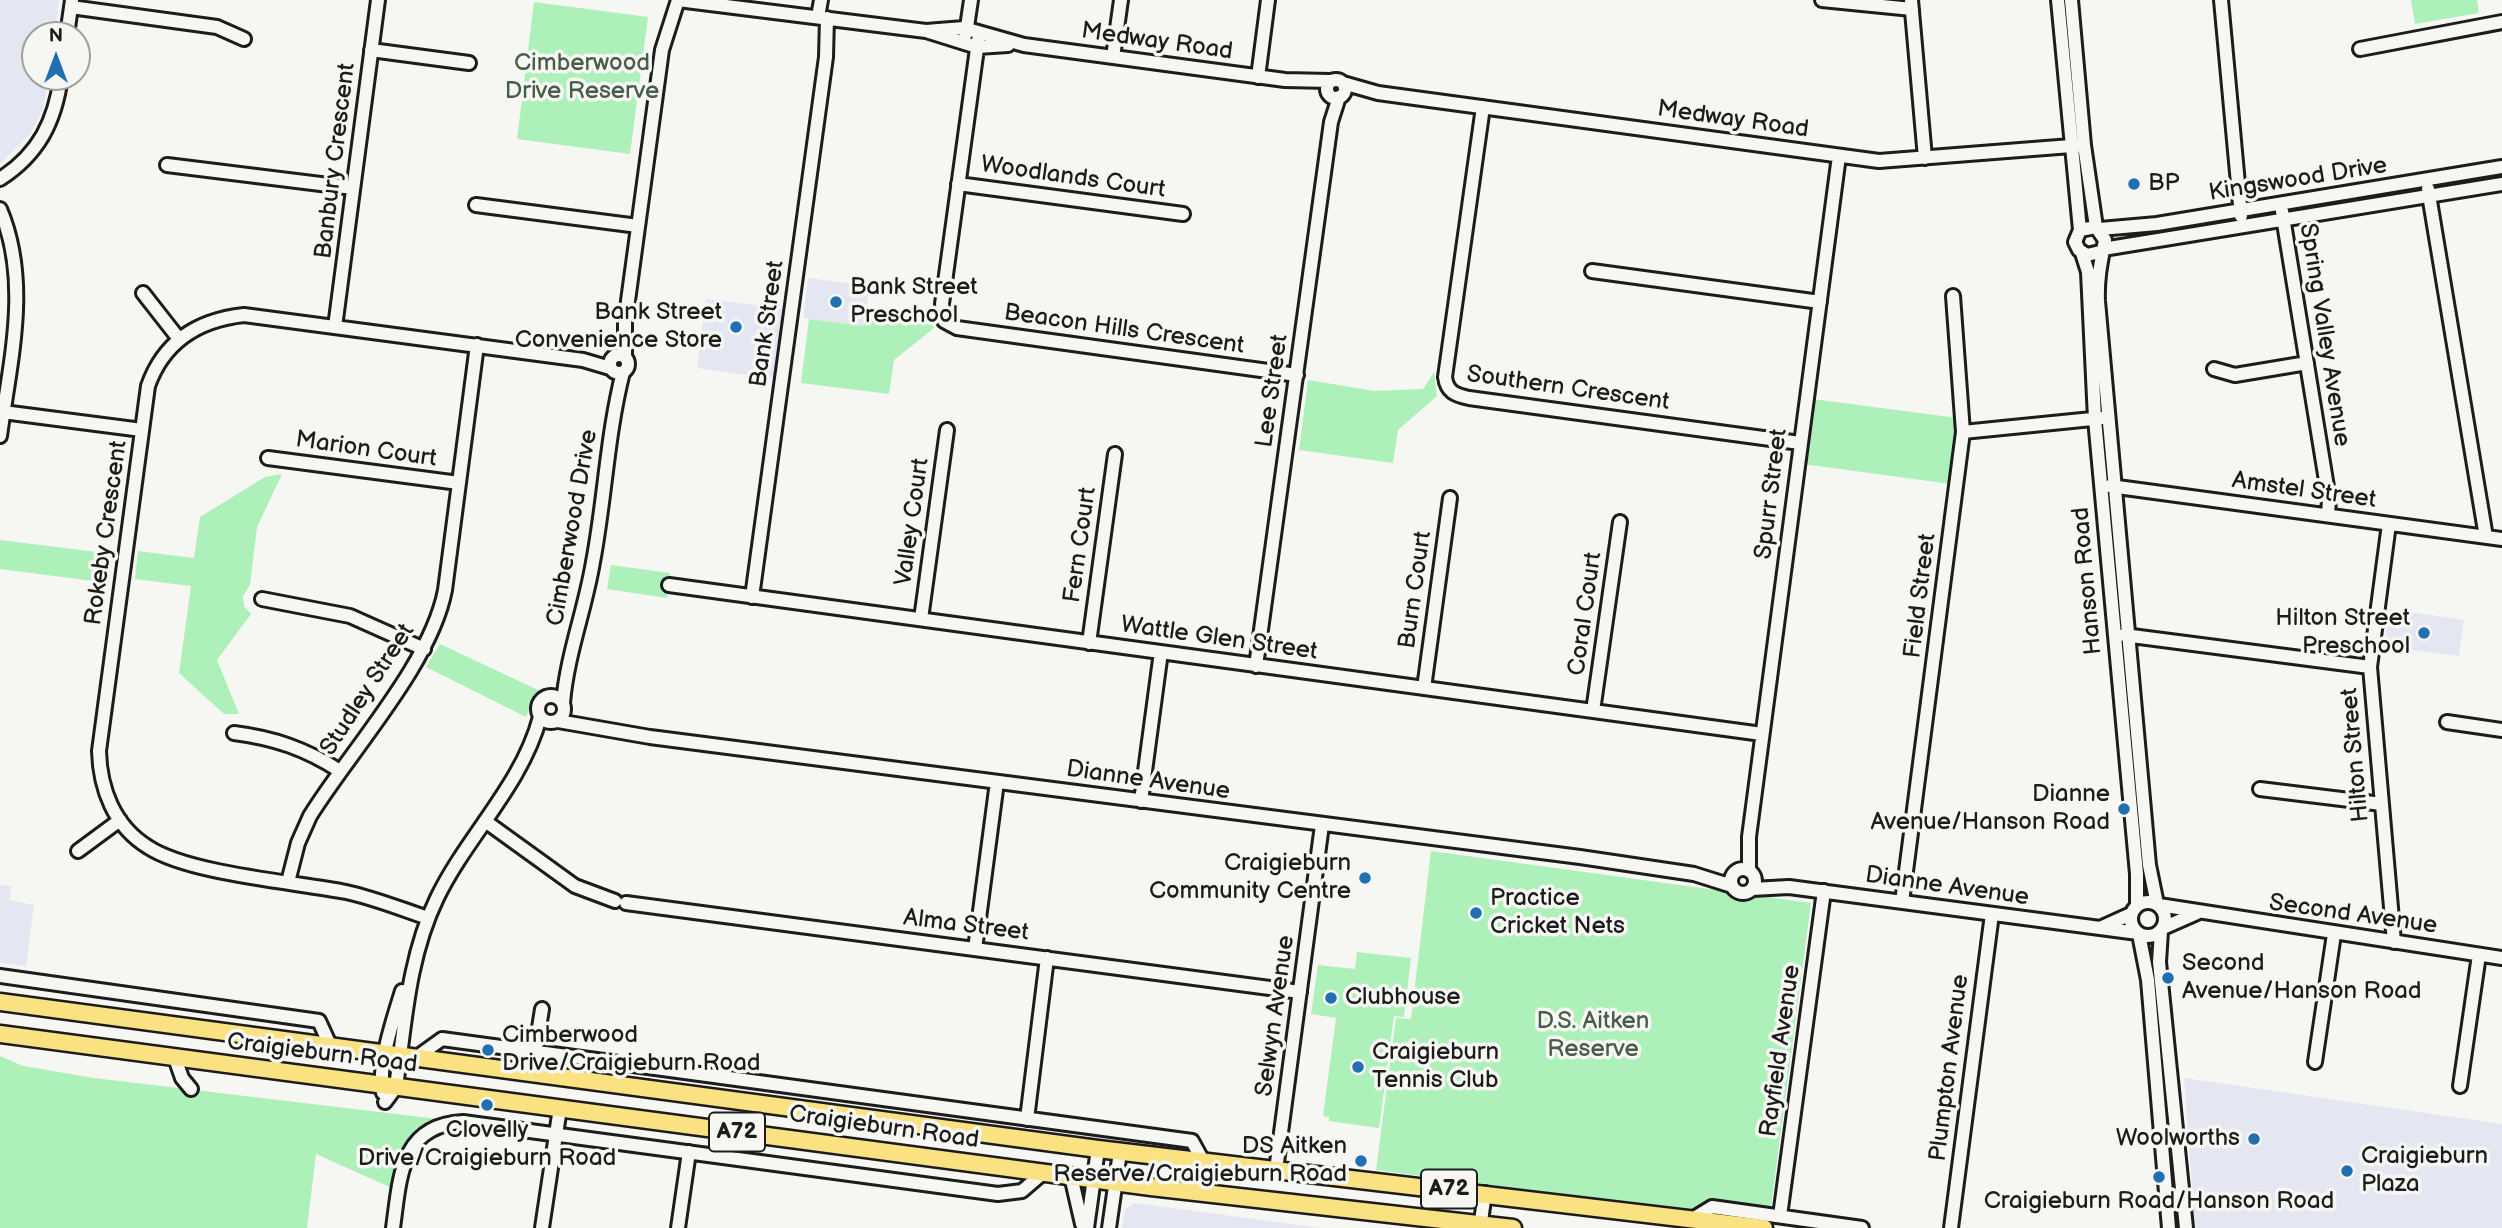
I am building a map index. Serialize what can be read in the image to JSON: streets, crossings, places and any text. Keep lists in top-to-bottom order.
{
  "streets": {
    "main road": ["Craigieburn Road", "A72"],
    "street": [
      "Medway Road",
      "Banbury Crescent",
      "Woodlands Court",
      "Kingswood Drive",
      "Bank Street",
      "Beacon Hills Crescent",
      "Spring Valley Avenue",
      "Southern Crescent",
      "Lee Street",
      "Marion Court",
      "Amstel Street",
      "Spurr Street",
      "Valley Court",
      "Cimberwood Drive",
      "Rokeby Crescent",
      "Fern Court",
      "Hanson Road",
      "Burn Court",
      "Field Street",
      "Coral Court",
      "Wattle Glen Street",
      "Studley Street",
      "Hilton Street",
      "Dianne Avenue",
      "Second Avenue",
      "Alma Street",
      "Selwyn Avenue",
      "Rayfield Avenue",
      "Plumpton Avenue"
    ]
  },
  "crossings": [
    ["Medway Road", "Bank Street"],
    ["Medway Road", "Beacon Hills Crescent"],
    ["Medway Road", "Southern Crescent"],
    ["Medway Road", "Lee Street"],
    ["Medway Road", "Spurr Street"],
    ["Medway Road", "Cimberwood Drive"],
    ["Banbury Crescent", "Rokeby Crescent"],
    ["Woodlands Court", "Beacon Hills Crescent"],
    ["Kingswood Drive", "Spring Valley Avenue"],
    ["Kingswood Drive", "Hanson Road"],
    ["Bank Street", "Wattle Glen Street"],
    ["Beacon Hills Crescent", "Lee Street"],
    ["Spring Valley Avenue", "Amstel Street"],
    ["Southern Crescent", "Spurr Street"],
    ["Lee Street", "Wattle Glen Street"],
    ["Marion Court", "Studley Street"],
    ["Amstel Street", "Hanson Road"],
    ["Amstel Street", "Hilton Street"],
    ["Spurr Street", "Wattle Glen Street"],
    ["Spurr Street", "Dianne Avenue"],
    ["Valley Court", "Wattle Glen Street"],
    ["Cimberwood Drive", "Rokeby Crescent"],
    ["Cimberwood Drive", "Dianne Avenue"],
    ["Rokeby Crescent", "Studley Street"],
    ["Fern Court", "Wattle Glen Street"],
    ["Hanson Road", "Dianne Avenue"],
    ["Hanson Road", "Second Avenue"],
    ["Burn Court", "Wattle Glen Street"],
    ["Field Street", "Dianne Avenue"],
    ["Coral Court", "Wattle Glen Street"],
    ["Hilton Street", "Second Avenue"],
    ["Dianne Avenue", "Second Avenue"],
    ["Dianne Avenue", "Selwyn Avenue"],
    ["Dianne Avenue", "Rayfield Avenue"],
    ["Dianne Avenue", "Plumpton Avenue"],
    ["Alma Street", "Selwyn Avenue"],
    ["Selwyn Avenue", "Craigieburn Road"],
    ["Rayfield Avenue", "Craigieburn Road"]
  ],
  "parks": ["Cimberwood Drive Reserve", "D.S. Aitken Reserve"],
  "places": [
    "BP",
    "Bank Street Preschool",
    "Bank Street Convenience Store",
    "Hilton Street Preschool",
    "Dianne Avenue/Hanson Road",
    "Craigieburn Community Centre",
    "Practice Cricket Nets",
    "Second Avenue/Hanson Road",
    "Clubhouse",
    "Cimberwood Drive/Craigieburn Road",
    "Craigieburn Tennis Club",
    "Clovelly Drive/Craigieburn Road",
    "Woolworths",
    "DS Aitken Reserve/Craigieburn Road",
    "Craigieburn Plaza",
    "Craigieburn Road/Hanson Road"
  ],
  "north": "top"
}
